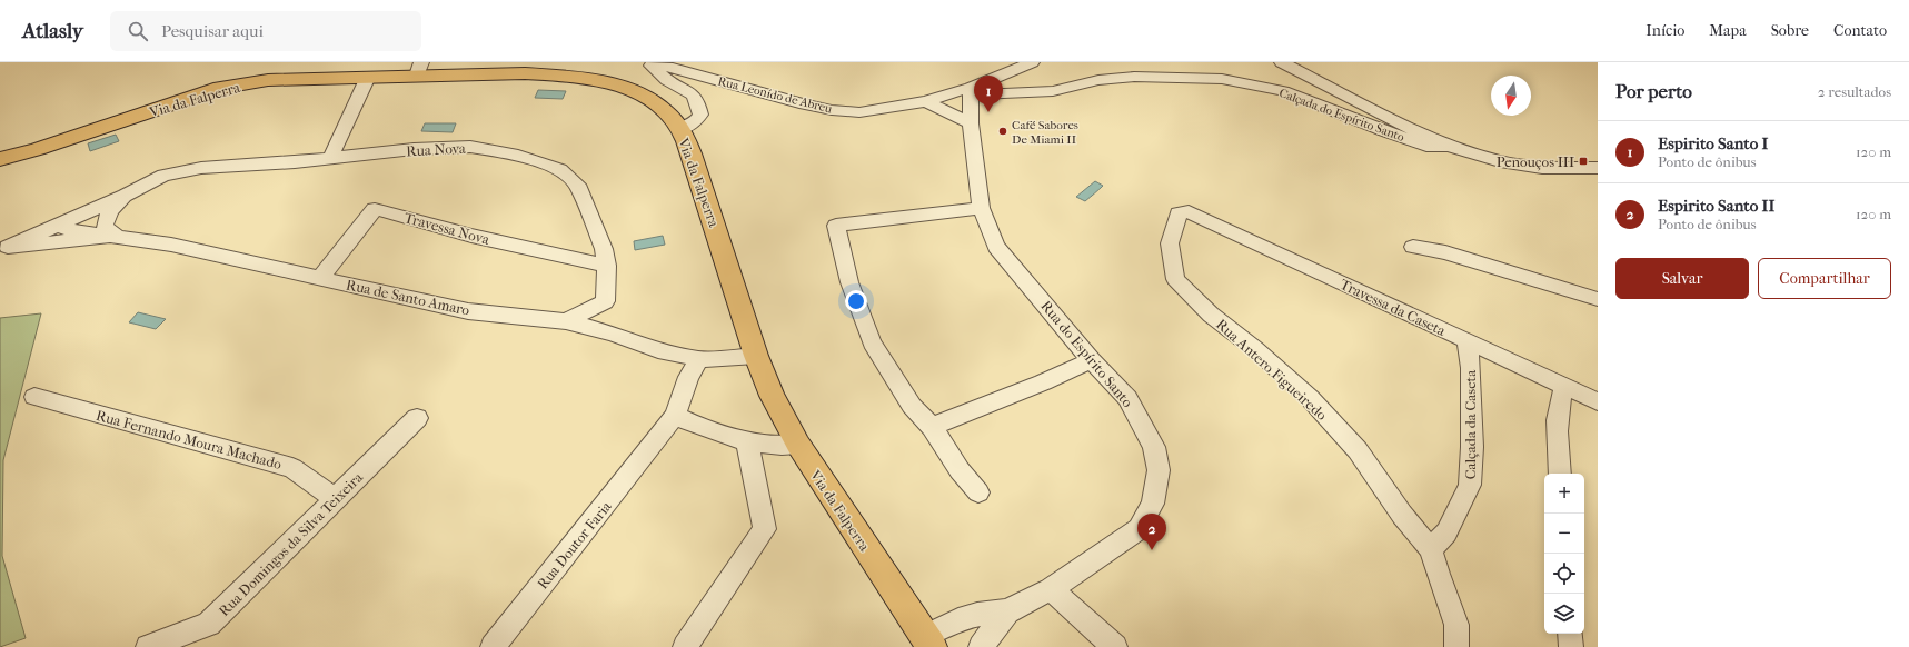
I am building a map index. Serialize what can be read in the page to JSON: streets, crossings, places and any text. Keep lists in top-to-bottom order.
{
  "streets": {
    "main road": ["Via da Falperra"],
    "street": [
      "Rua Leonído de Abreu",
      "Calçada do Espírito Santo",
      "Rua Nova",
      "Travessa Nova",
      "Rua de Santo Amaro",
      "Travessa da Caseta",
      "Rua do Espírito Santo",
      "Rua Antero Figueiredo",
      "Calçada da Caseta",
      "Rua Fernando Moura Machado",
      "Rua Domingos da Silva Teixeira",
      "Rua Doutor Faria"
    ]
  },
  "crossings": [
    ["Rua Leonído de Abreu", "Via da Falperra"],
    ["Rua Leonído de Abreu", "Calçada do Espírito Santo"],
    ["Rua Leonído de Abreu", "Rua do Espírito Santo"],
    ["Via da Falperra", "Rua de Santo Amaro"],
    ["Calçada do Espírito Santo", "Rua do Espírito Santo"],
    ["Rua Nova", "Travessa Nova"],
    ["Rua Nova", "Rua de Santo Amaro"],
    ["Travessa Nova", "Rua de Santo Amaro"],
    ["Rua de Santo Amaro", "Rua Doutor Faria"],
    ["Travessa da Caseta", "Rua Antero Figueiredo"],
    ["Travessa da Caseta", "Calçada da Caseta"],
    ["Rua Antero Figueiredo", "Calçada da Caseta"],
    ["Rua Fernando Moura Machado", "Rua Domingos da Silva Teixeira"]
  ],
  "places": {
    "other": ["Café Sabores De Miami II"],
    "transit": ["Penouços III"]
  },
  "north": "bottom",
  "page": {
    "header": "Atlasly",
    "search": "Pesquisar aqui",
    "nav": [
      "Início",
      "Mapa",
      "Sobre",
      "Contato"
    ],
    "heading": ["Por perto", "2 resultados"],
    "pins": ["1", "2"],
    "list": [
      {
        "mark": "1",
        "name": "Espirito Santo I",
        "note": "Ponto de ônibus",
        "value": "120 m"
      },
      {
        "mark": "2",
        "name": "Espirito Santo II",
        "note": "Ponto de ônibus",
        "value": "120 m"
      }
    ],
    "buttons": ["Salvar", "Compartilhar"],
    "map_buttons": ["+", "−"]
  }
}
